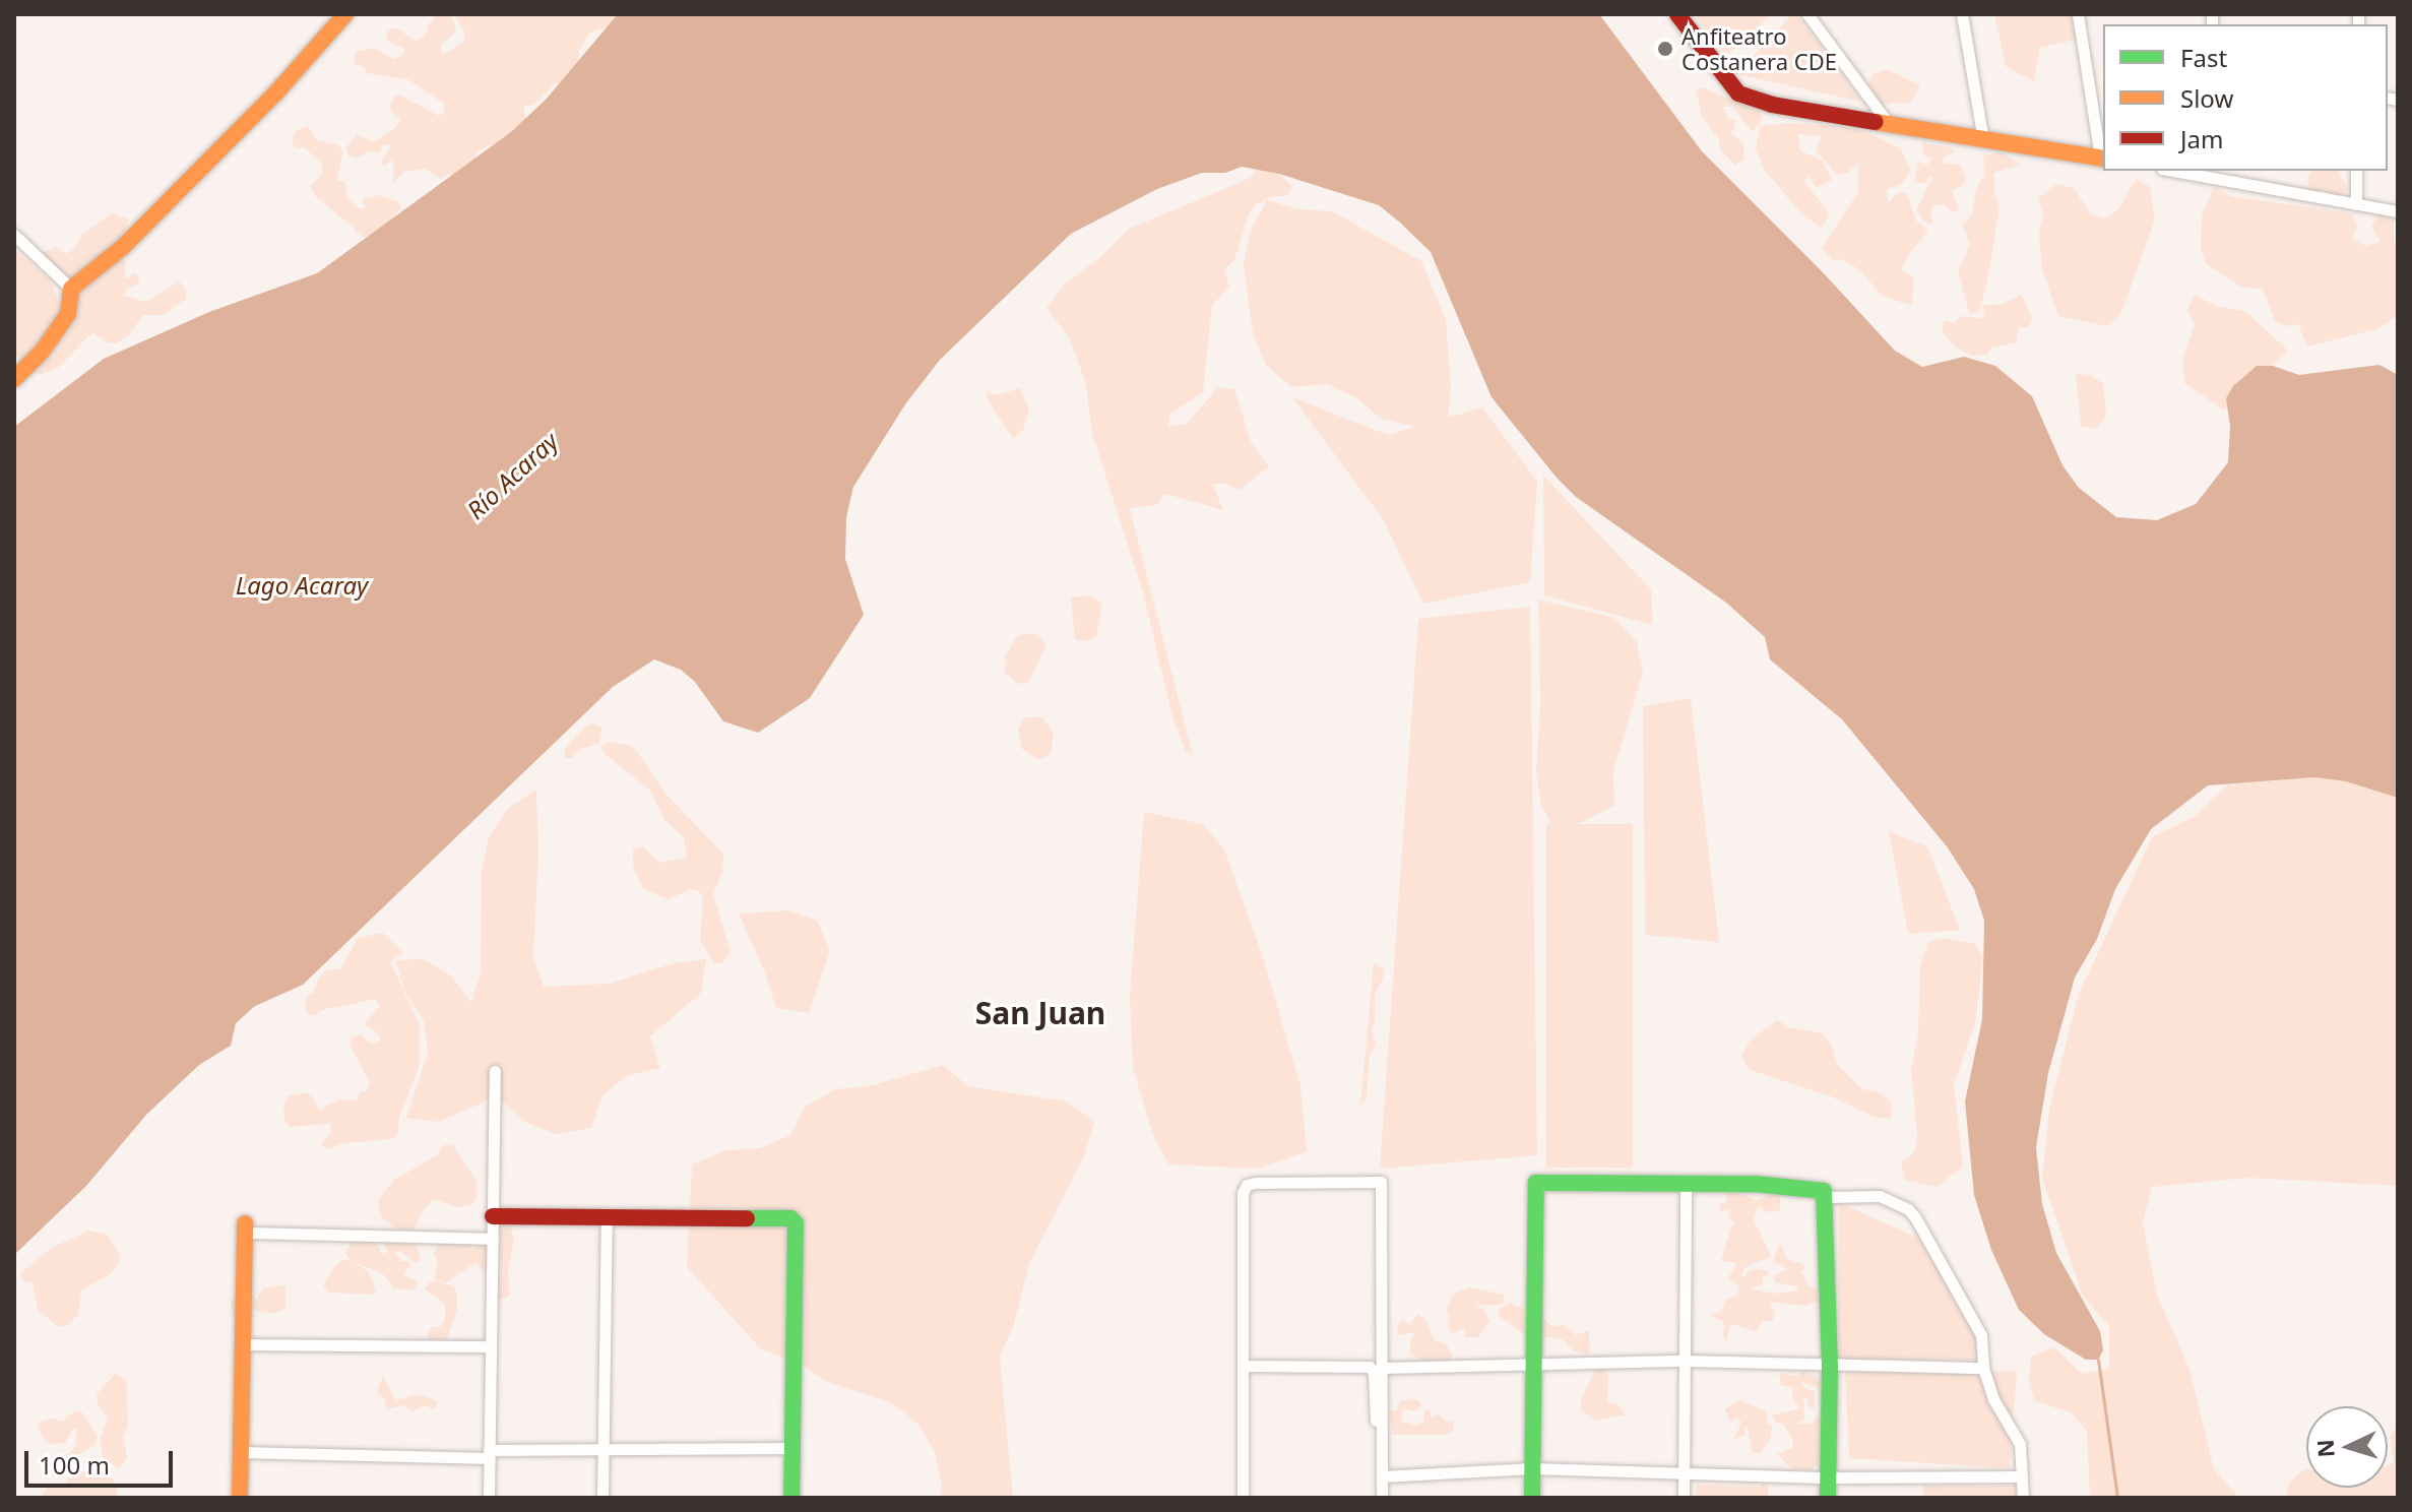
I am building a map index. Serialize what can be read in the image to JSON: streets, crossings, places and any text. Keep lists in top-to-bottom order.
{
  "districts": ["San Juan"],
  "water": ["Río Acaray", "Lago Acaray"],
  "places": ["Anfiteatro Costanera CDE"],
  "legend": ["Fast", "Slow", "Jam"],
  "scale_bar": "100 m",
  "north": "left"
}
